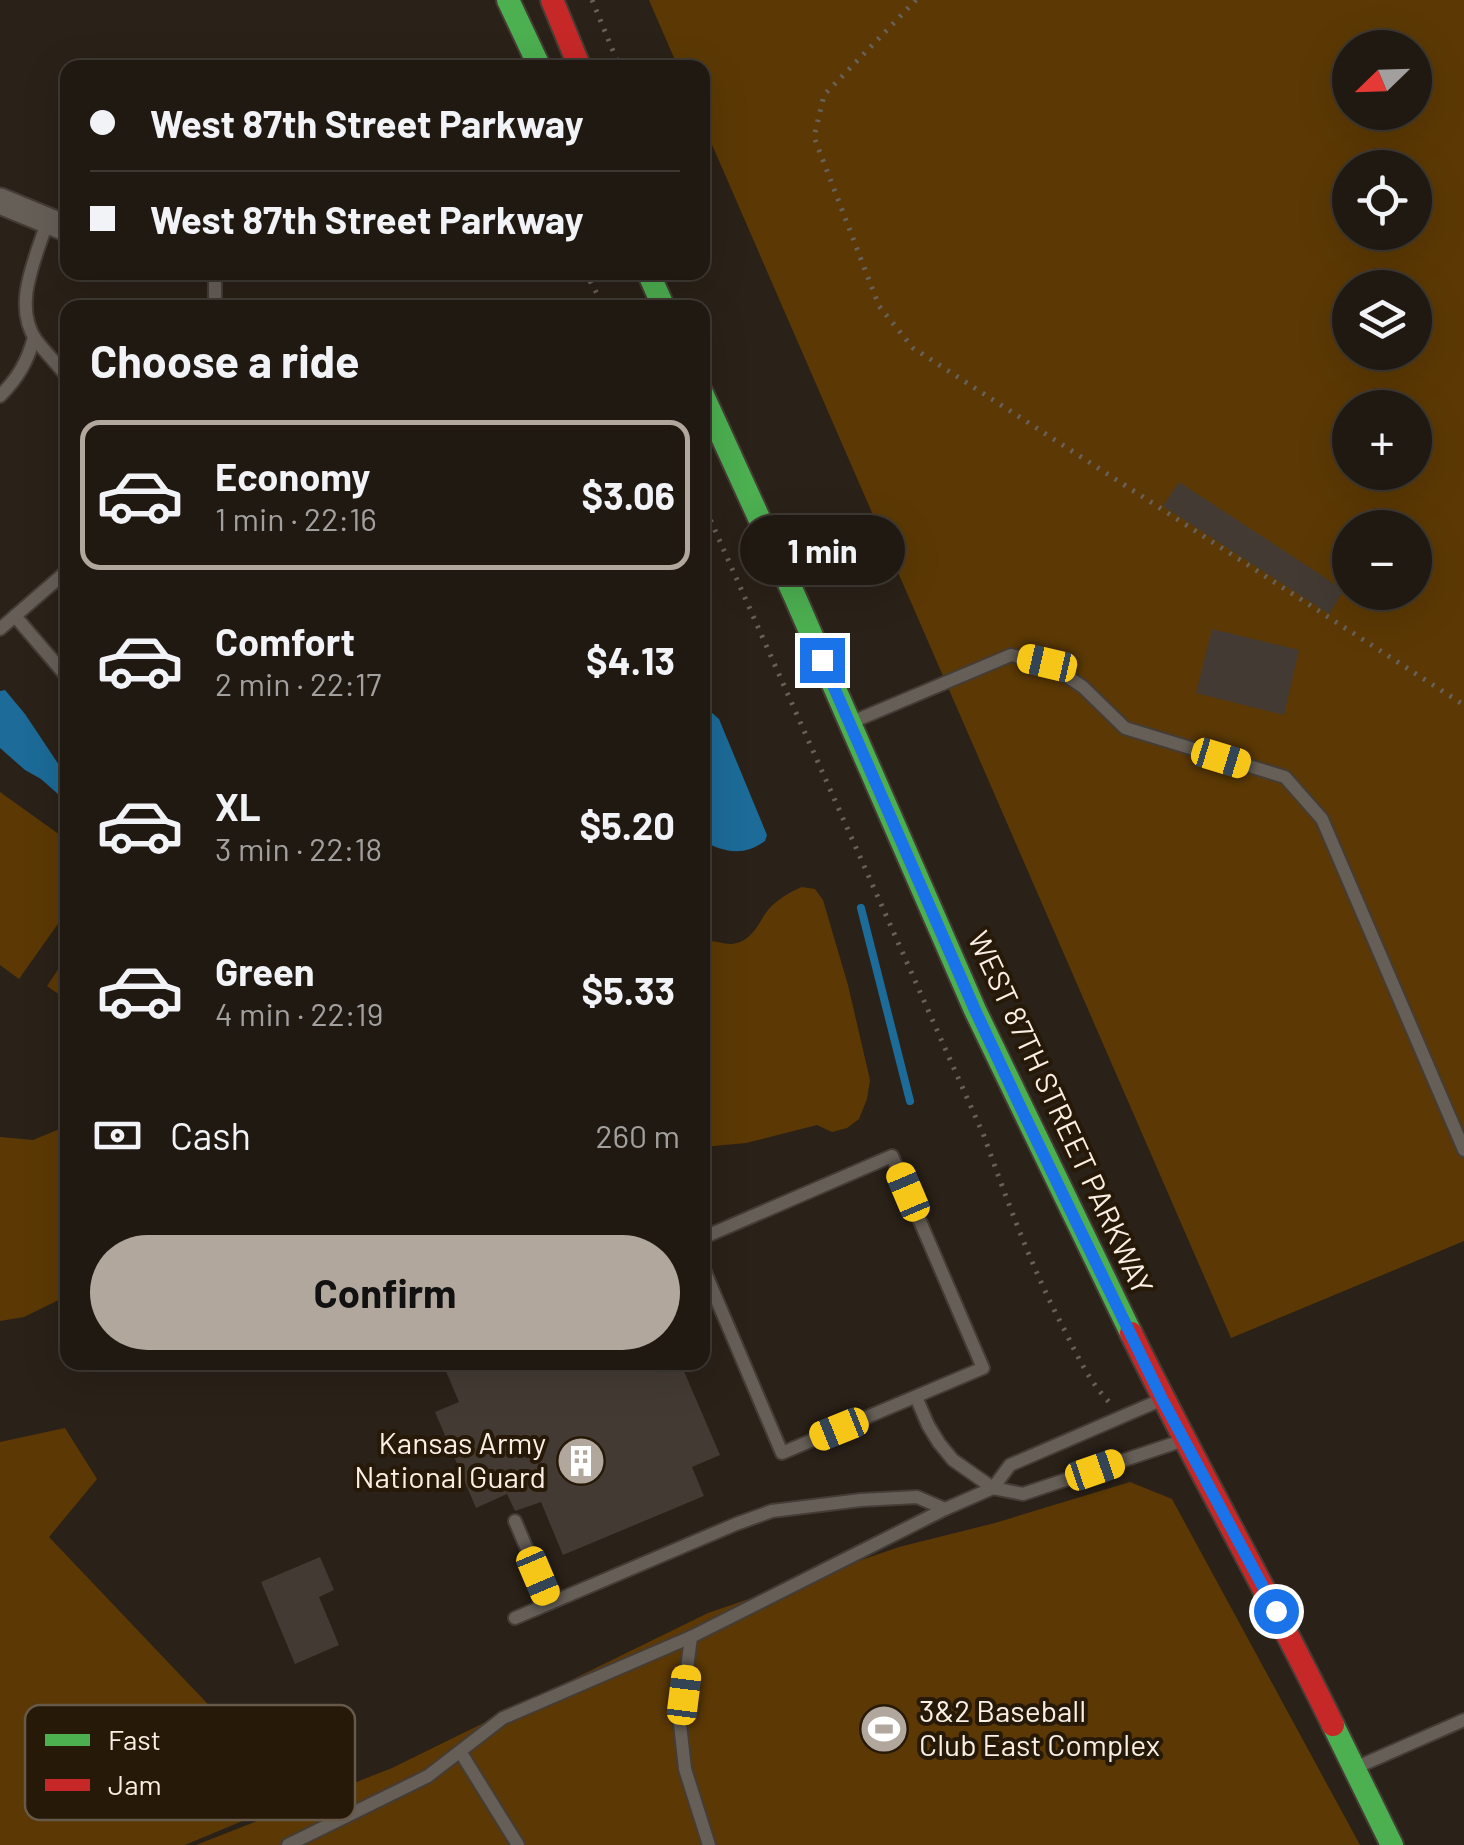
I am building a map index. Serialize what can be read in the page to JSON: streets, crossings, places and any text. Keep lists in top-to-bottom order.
{
  "streets": {
    "main road": ["WEST 87TH STREET PARKWAY"]
  },
  "places": {
    "building": ["Kansas Army National Guard"],
    "sports": ["3&2 Baseball Club East Complex"]
  },
  "legend": ["Fast", "Jam"],
  "north": "bottom left",
  "page": {
    "map_buttons": ["+", "−"],
    "banner": ["West 87th Street Parkway", "West 87th Street Parkway"],
    "heading": "Choose a ride",
    "list": [
      {
        "name": "Economy",
        "note": "1 min · 22:16",
        "value": "$3.06"
      },
      {
        "name": "Comfort",
        "note": "2 min · 22:17",
        "value": "$4.13"
      },
      {
        "name": "XL",
        "note": "3 min · 22:18",
        "value": "$5.20"
      },
      {
        "name": "Green",
        "note": "4 min · 22:19",
        "value": "$5.33"
      }
    ],
    "bubble": "1 min",
    "pay": ["Cash", "260 m"],
    "buttons": "Confirm"
  }
}
